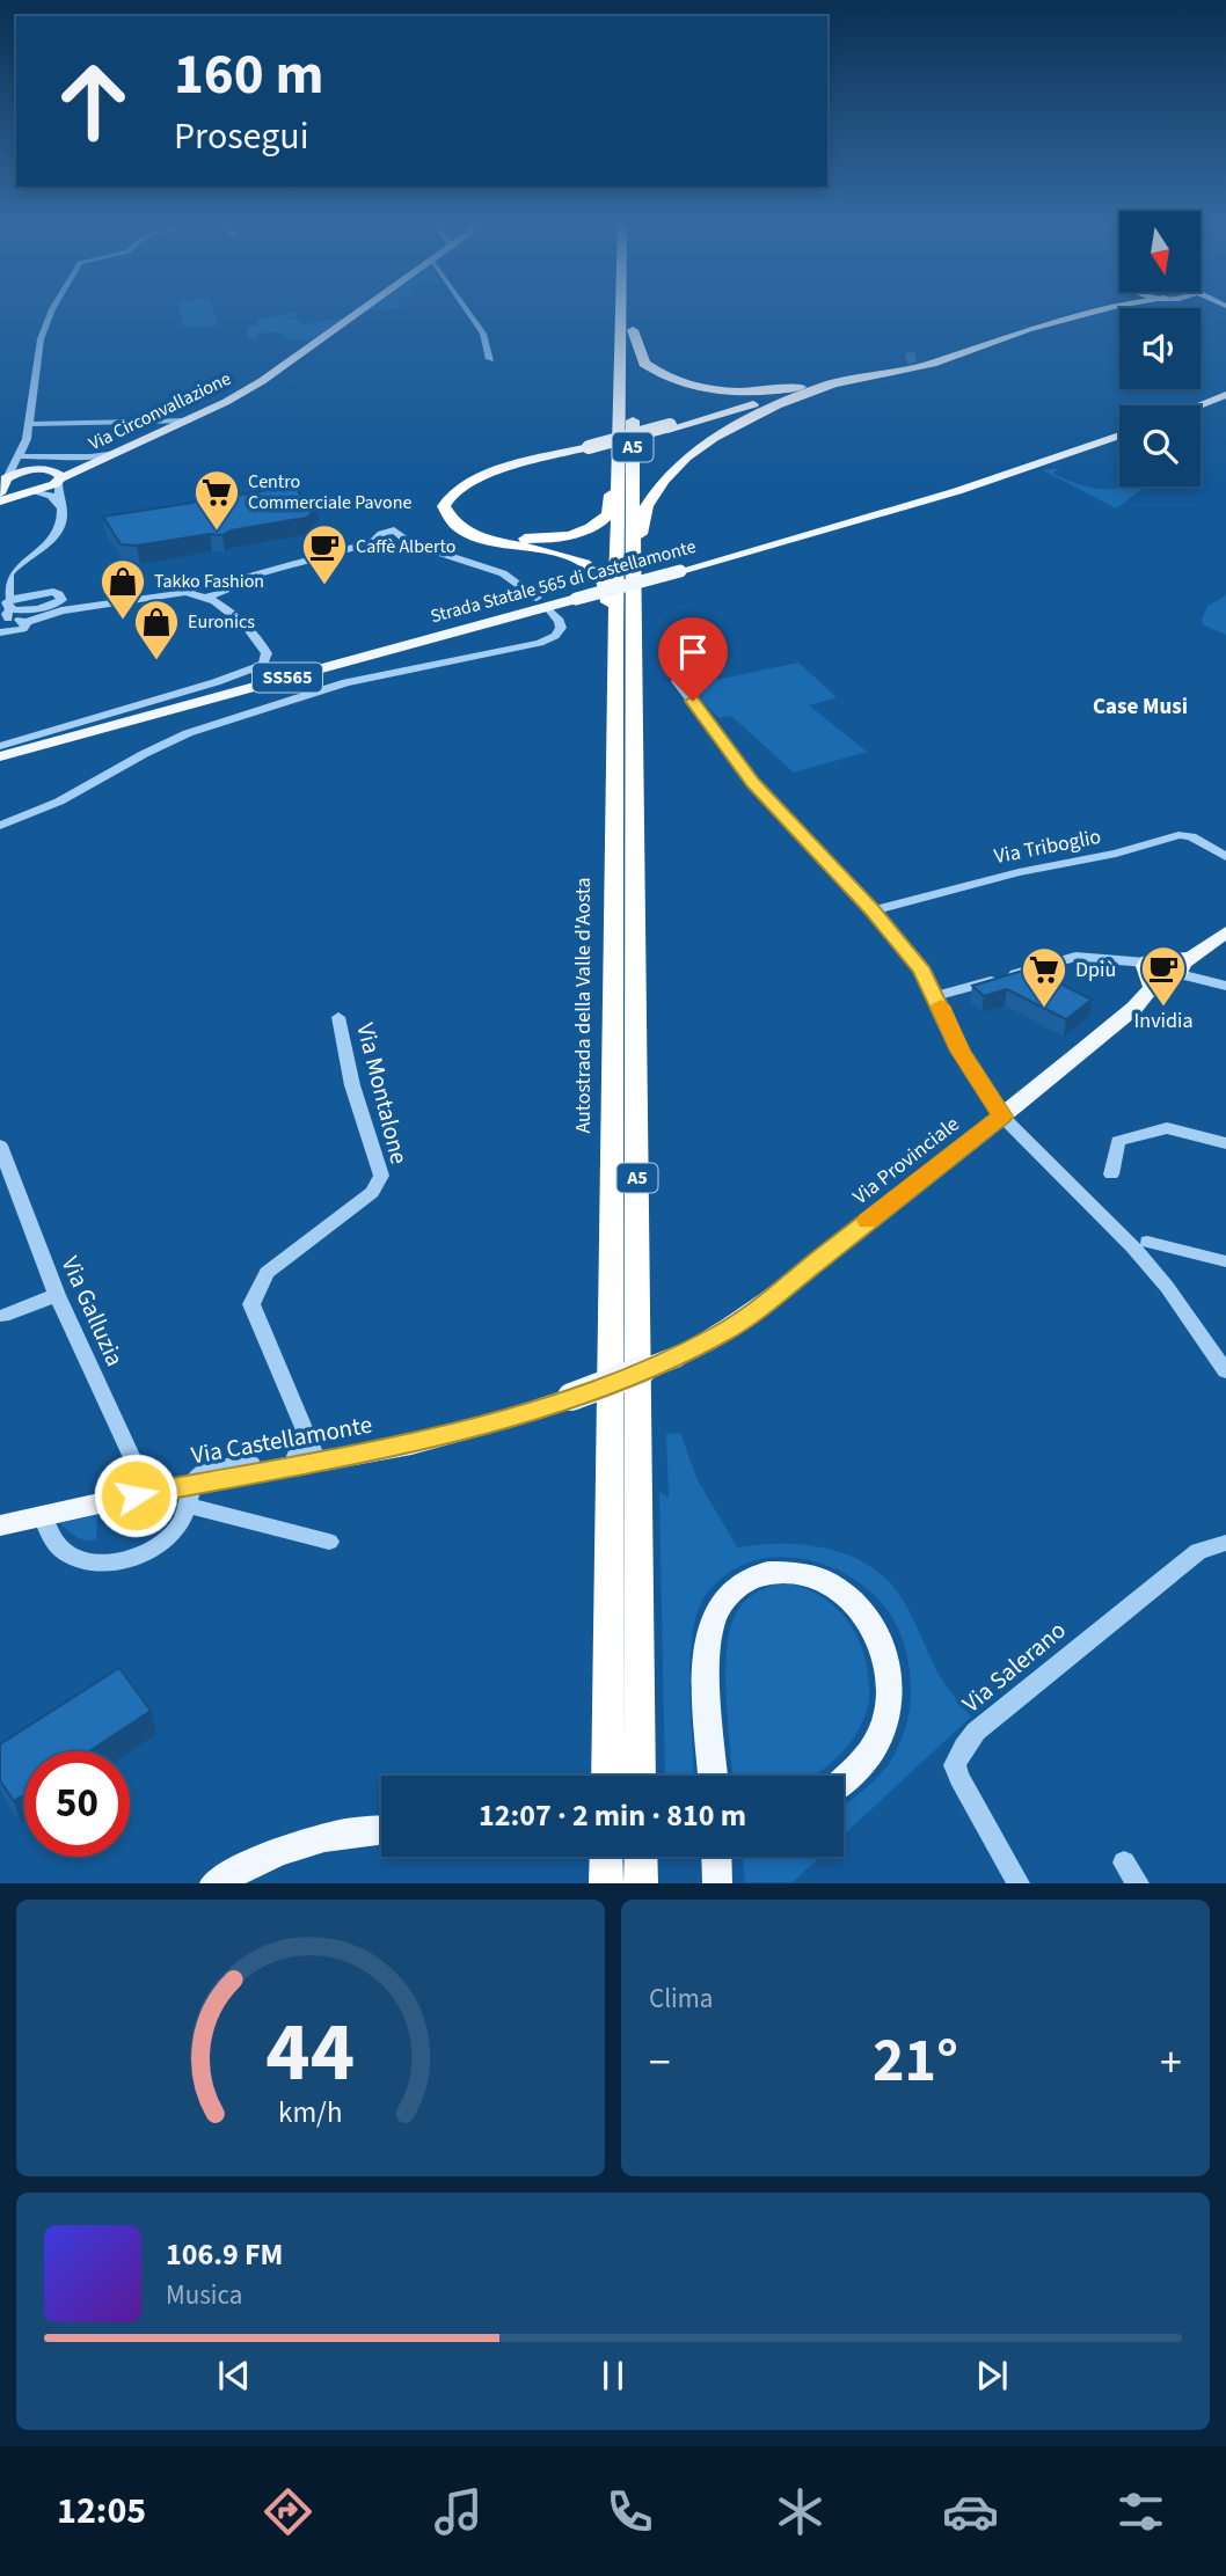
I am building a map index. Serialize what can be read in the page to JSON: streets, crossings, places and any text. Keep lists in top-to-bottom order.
{
  "streets": {
    "highway": ["A5", "Autostrada della Valle d'Aosta"],
    "main road": [
      "Via Circonvallazione",
      "Strada Statale 565 di Castellamonte",
      "SS565",
      "Via Provinciale",
      "Via Castellamonte"
    ],
    "street": [
      "Via Triboglio",
      "Via Montalone",
      "Via Galluzia",
      "Via Salerano"
    ]
  },
  "crossings": [
    ["Via Provinciale", "Via Castellamonte"],
    ["Via Galluzia", "Via Castellamonte"]
  ],
  "districts": ["Case Musi"],
  "places": {
    "supermarket": ["Centro Commerciale Pavone", "Dpiù"],
    "cafe": ["Caffè Alberto", "Invidia"],
    "shop": ["Takko Fashion", "Euronics"]
  },
  "north": "bottom",
  "page": {
    "turn": ["160 m", "Prosegui"],
    "limit": "50",
    "trip": "12:07 · 2 min · 810 m",
    "tile": "Clima",
    "heat": ["−", "21°", "+"],
    "song": ["106.9 FM", "Musica"],
    "tabs": "12:05",
    "gauge": ["44", "km/h"]
  }
}
